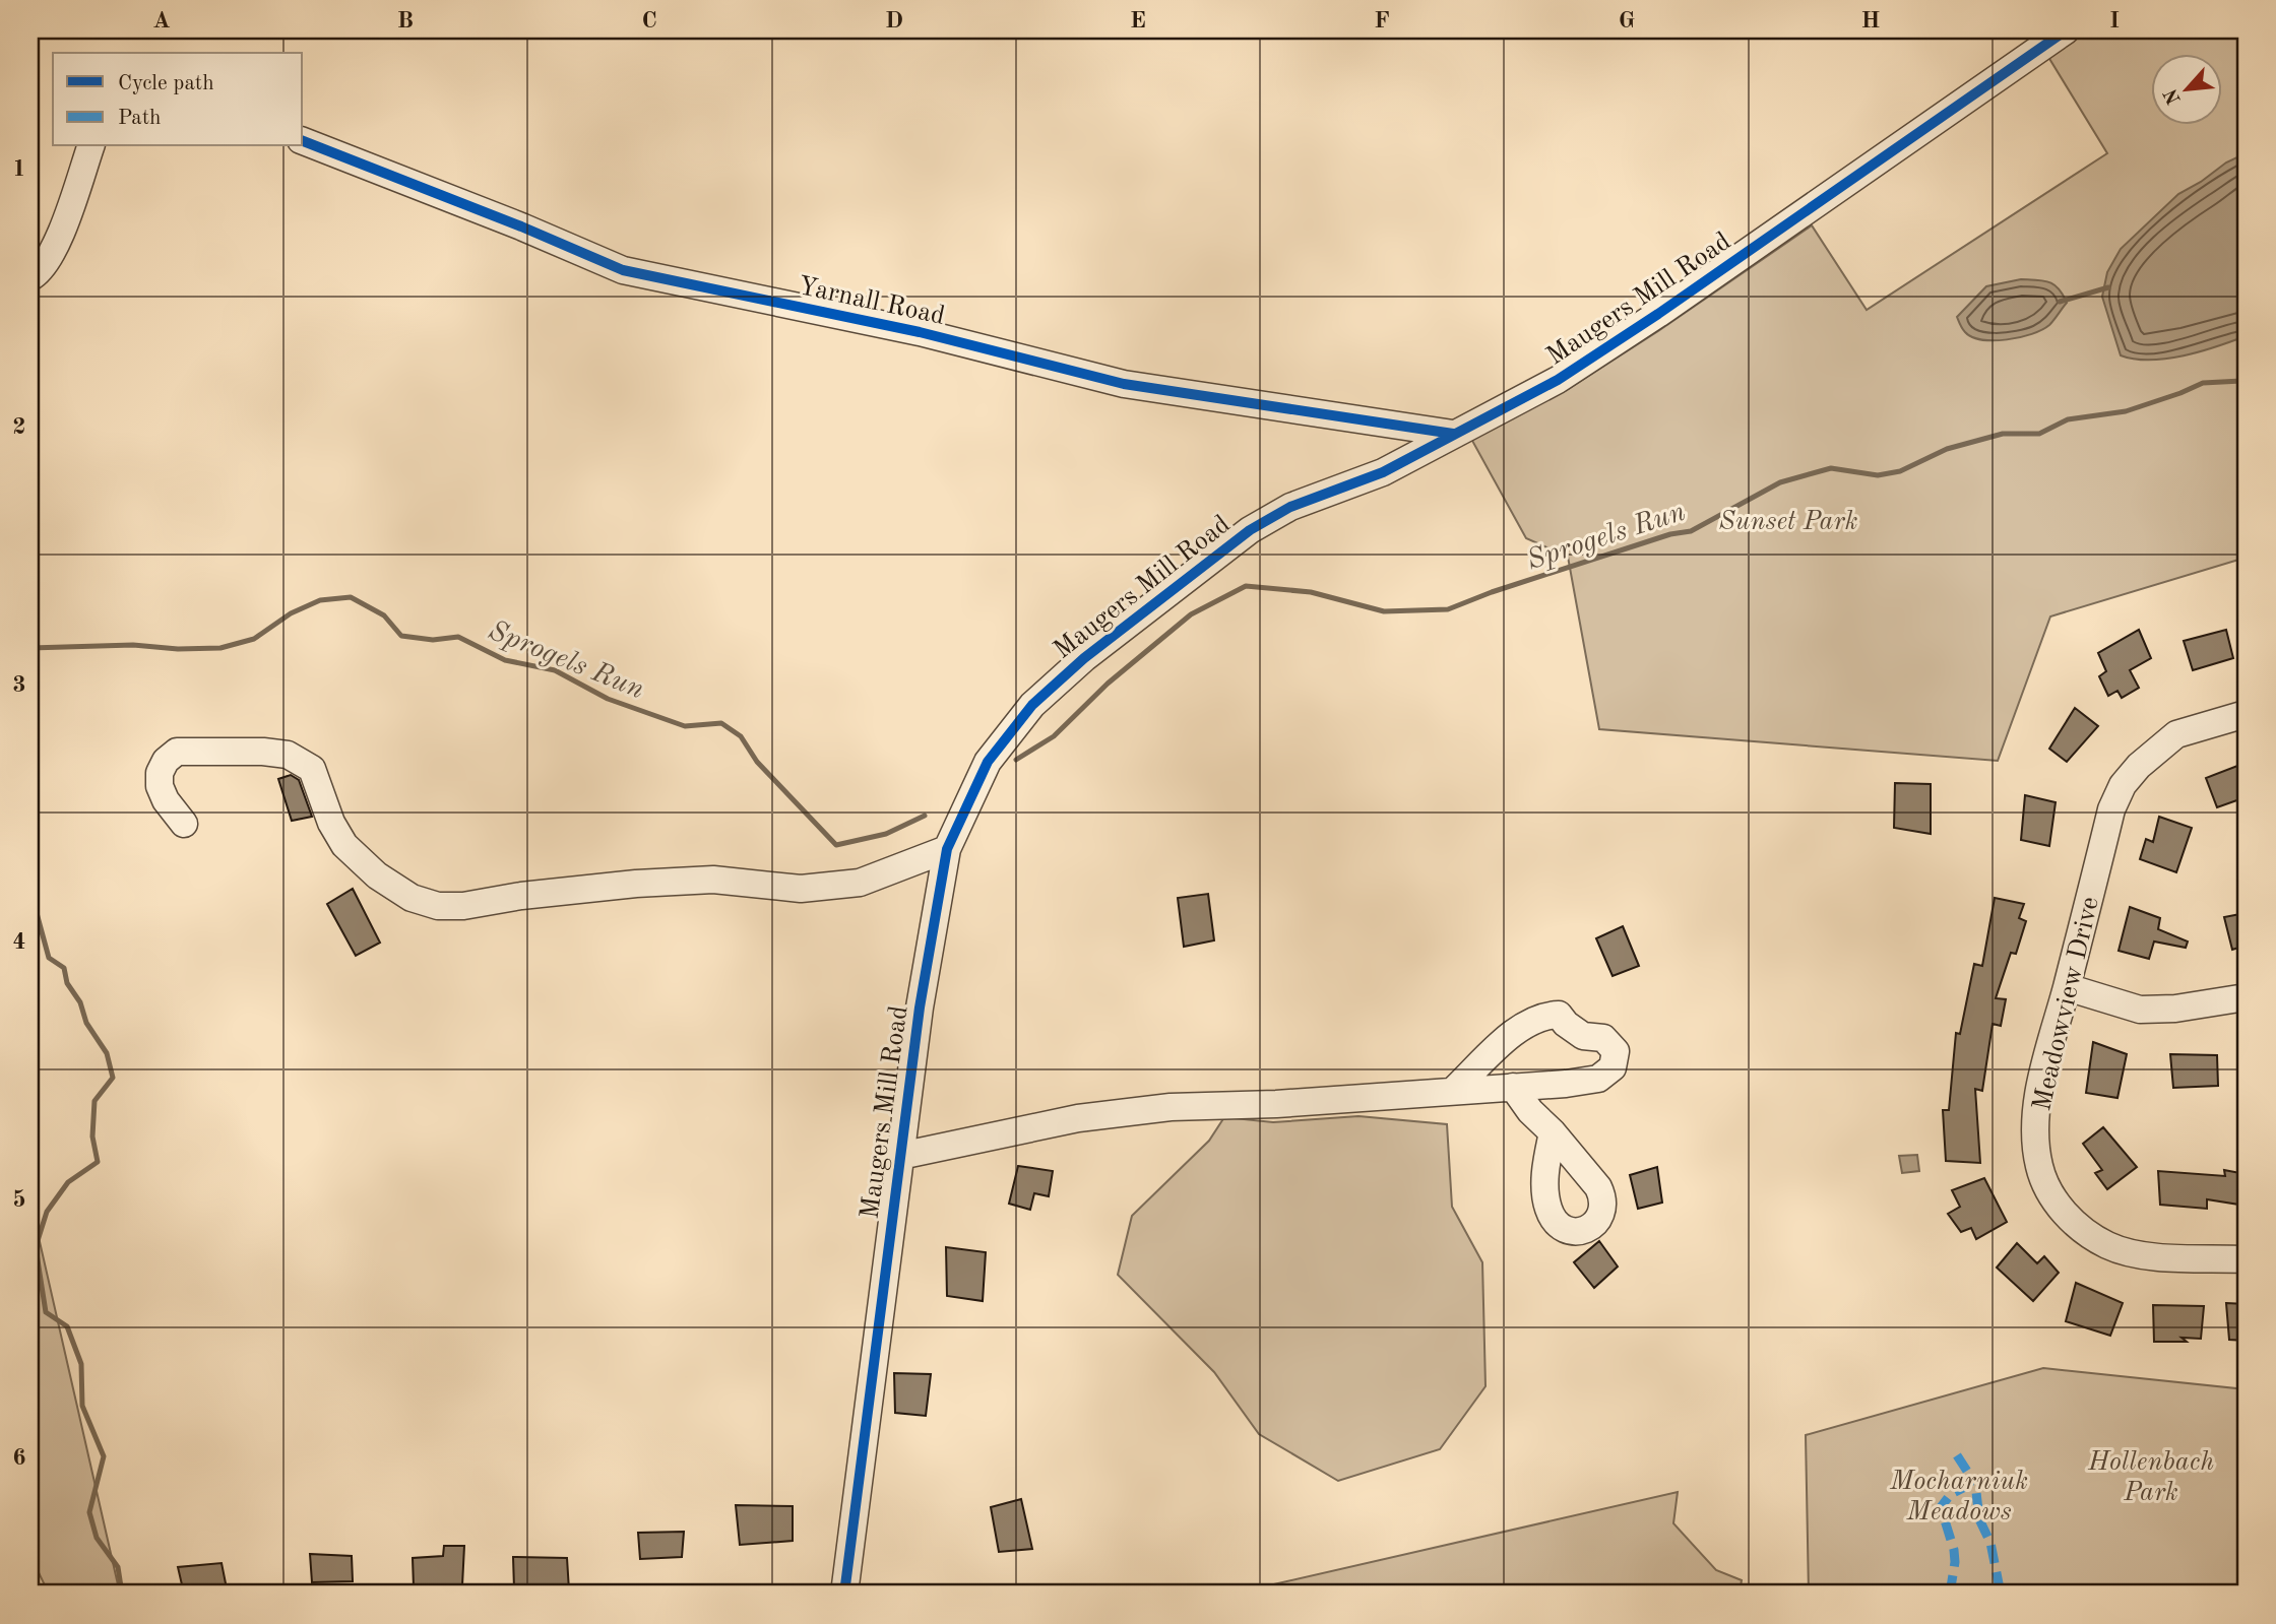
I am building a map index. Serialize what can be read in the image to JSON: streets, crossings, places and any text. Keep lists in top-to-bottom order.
{
  "streets": {
    "street": ["Maugers Mill Road", "Yarnall Road", "Meadowview Drive"]
  },
  "crossings": [
    ["Maugers Mill Road", "Yarnall Road"]
  ],
  "water": ["Sprogels Run"],
  "parks": ["Sunset Park", "Hollenbach Park", "Mocharniuk Meadows"],
  "legend": ["Cycle path", "Path"],
  "north": "bottom left",
  "grid": {
    "columns": [
      "A",
      "B",
      "C",
      "D",
      "E",
      "F",
      "G",
      "H",
      "I"
    ],
    "rows": [
      "1",
      "2",
      "3",
      "4",
      "5",
      "6"
    ]
  }
}
